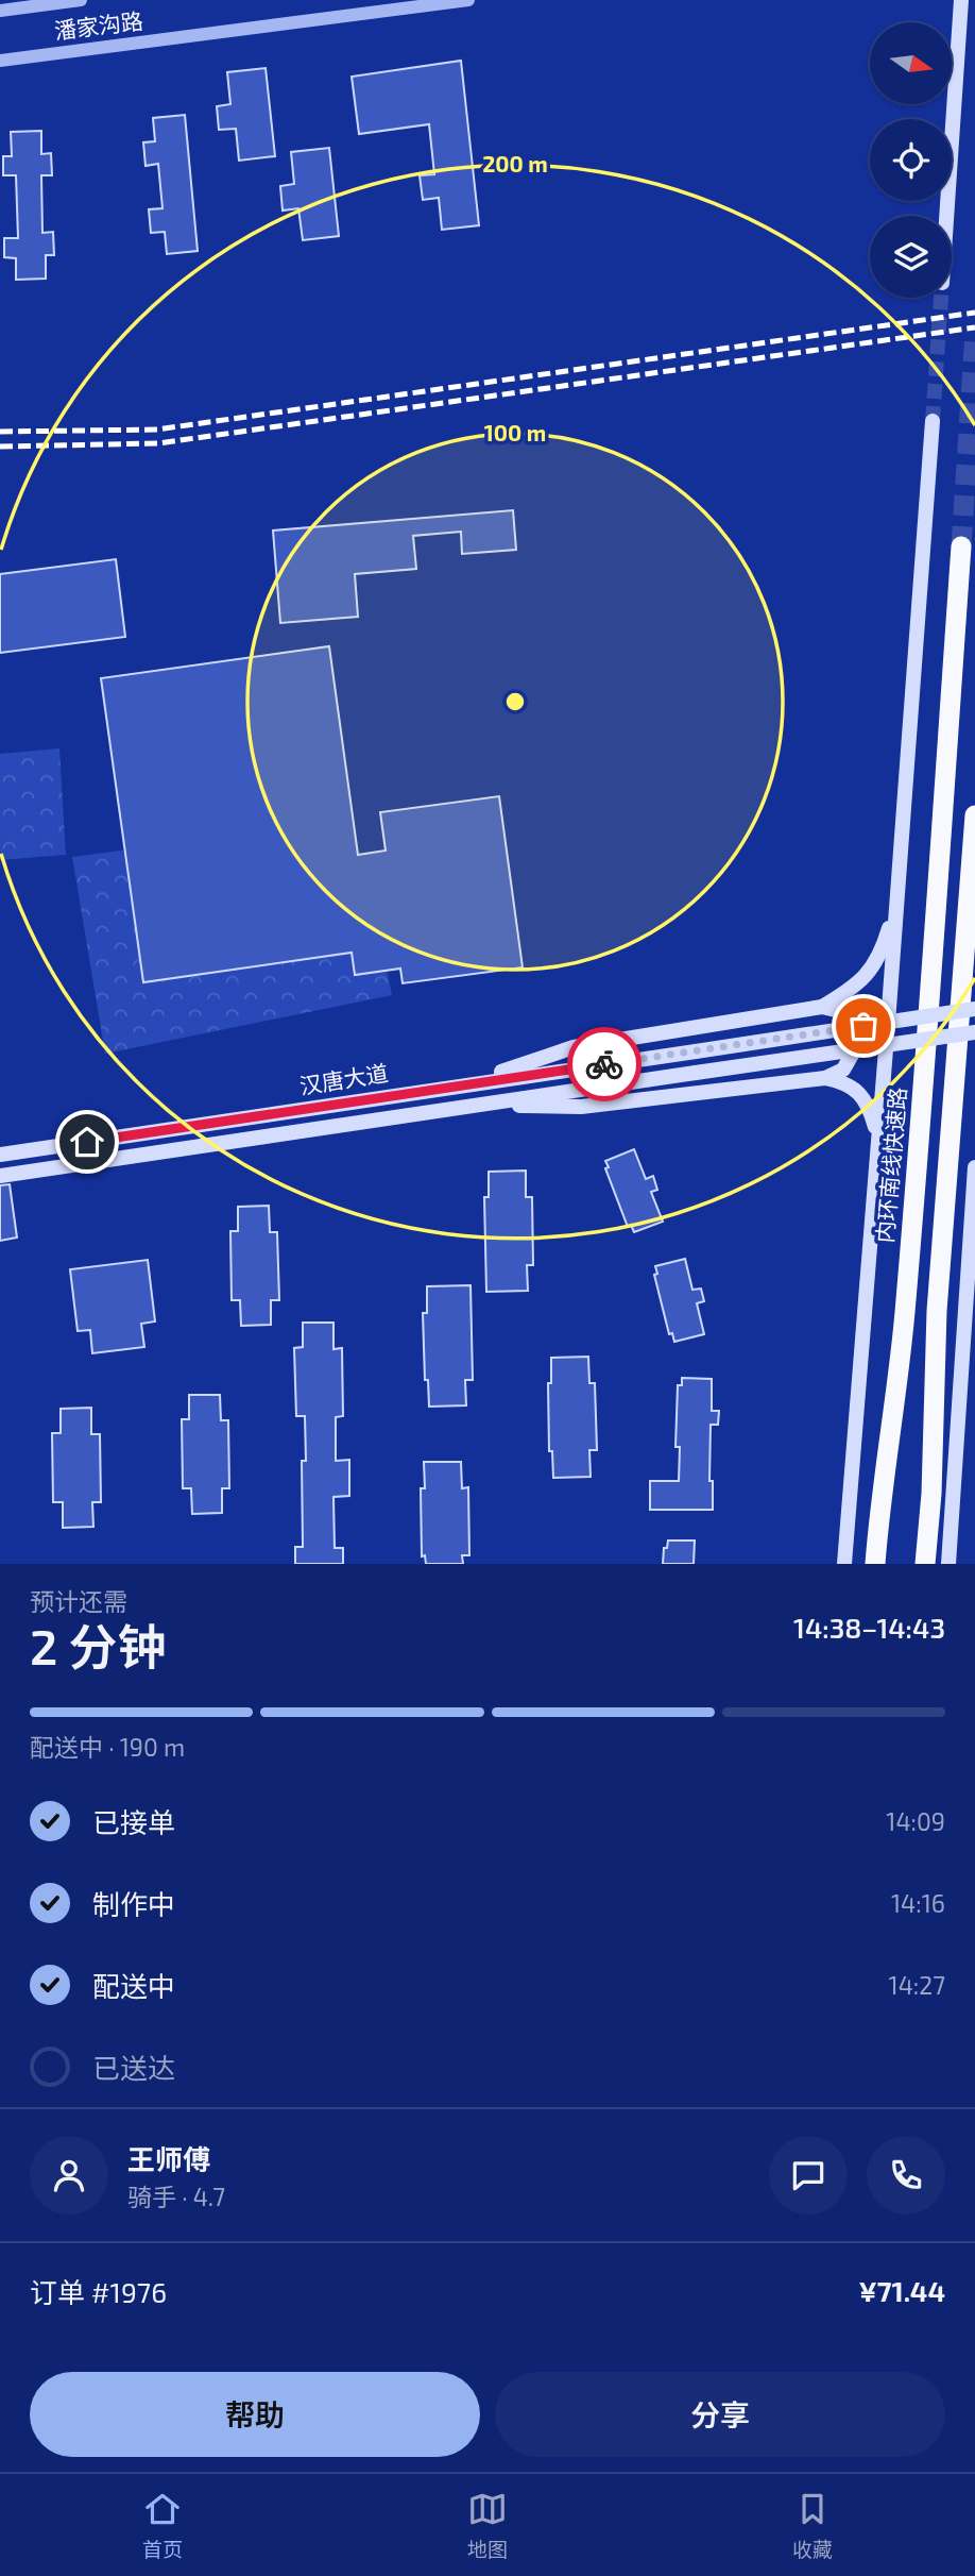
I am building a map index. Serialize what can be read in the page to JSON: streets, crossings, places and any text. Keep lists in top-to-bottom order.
{
  "streets": {
    "highway": ["内环南线快速路"],
    "main road": ["汉唐大道"],
    "street": ["潘家沟路"]
  },
  "north": "right",
  "page": {
    "heading": ["2 分钟", "预计还需", "14:38–14:43"],
    "panel": [
      "王师傅",
      "骑手 · 4.7",
      "订单 #1976",
      "¥71.44"
    ],
    "bar": "配送中 · 190 m",
    "list": [
      ["已接单", "14:09"],
      ["制作中", "14:16"],
      ["配送中", "14:27"],
      "已送达"
    ],
    "buttons": ["帮助", "分享"],
    "tabs": ["首页", "地图", "收藏"]
  },
  "rings": ["200 m", "100 m"]
}
